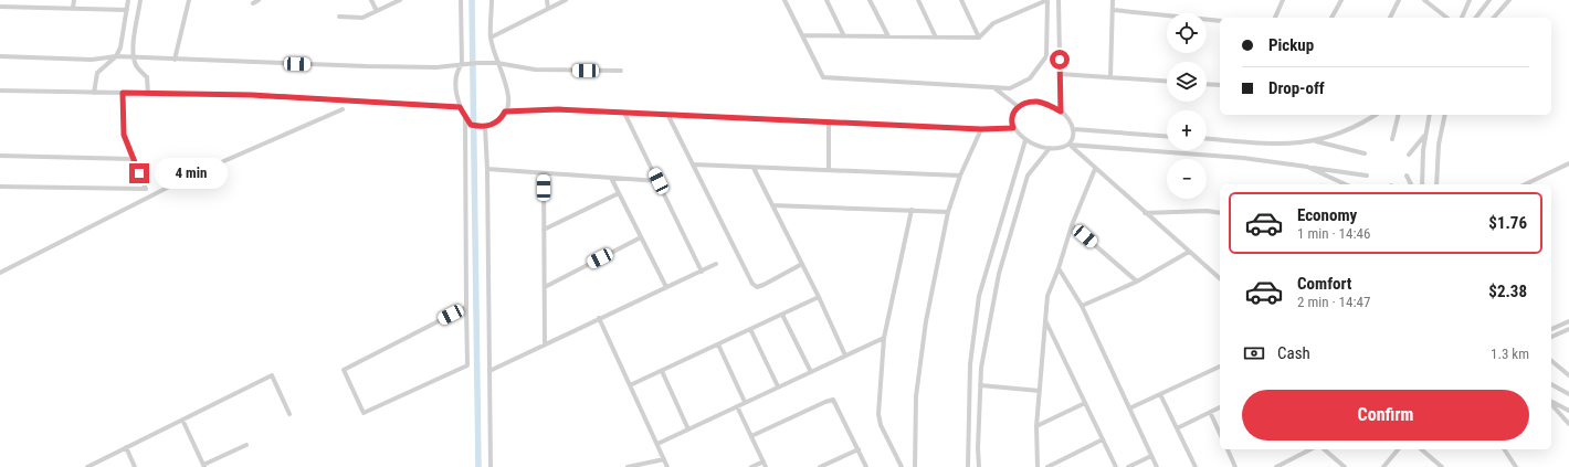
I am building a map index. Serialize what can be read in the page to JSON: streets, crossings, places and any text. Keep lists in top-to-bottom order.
{
  "page": {
    "map_buttons": ["+", "−"],
    "banner": ["Pickup", "Drop-off"],
    "bubble": "4 min",
    "list": [
      {
        "name": "Economy",
        "note": "1 min · 14:46",
        "value": "$1.76"
      },
      {
        "name": "Comfort",
        "note": "2 min · 14:47",
        "value": "$2.38"
      }
    ],
    "pay": ["Cash", "1.3 km"],
    "buttons": "Confirm"
  }
}
